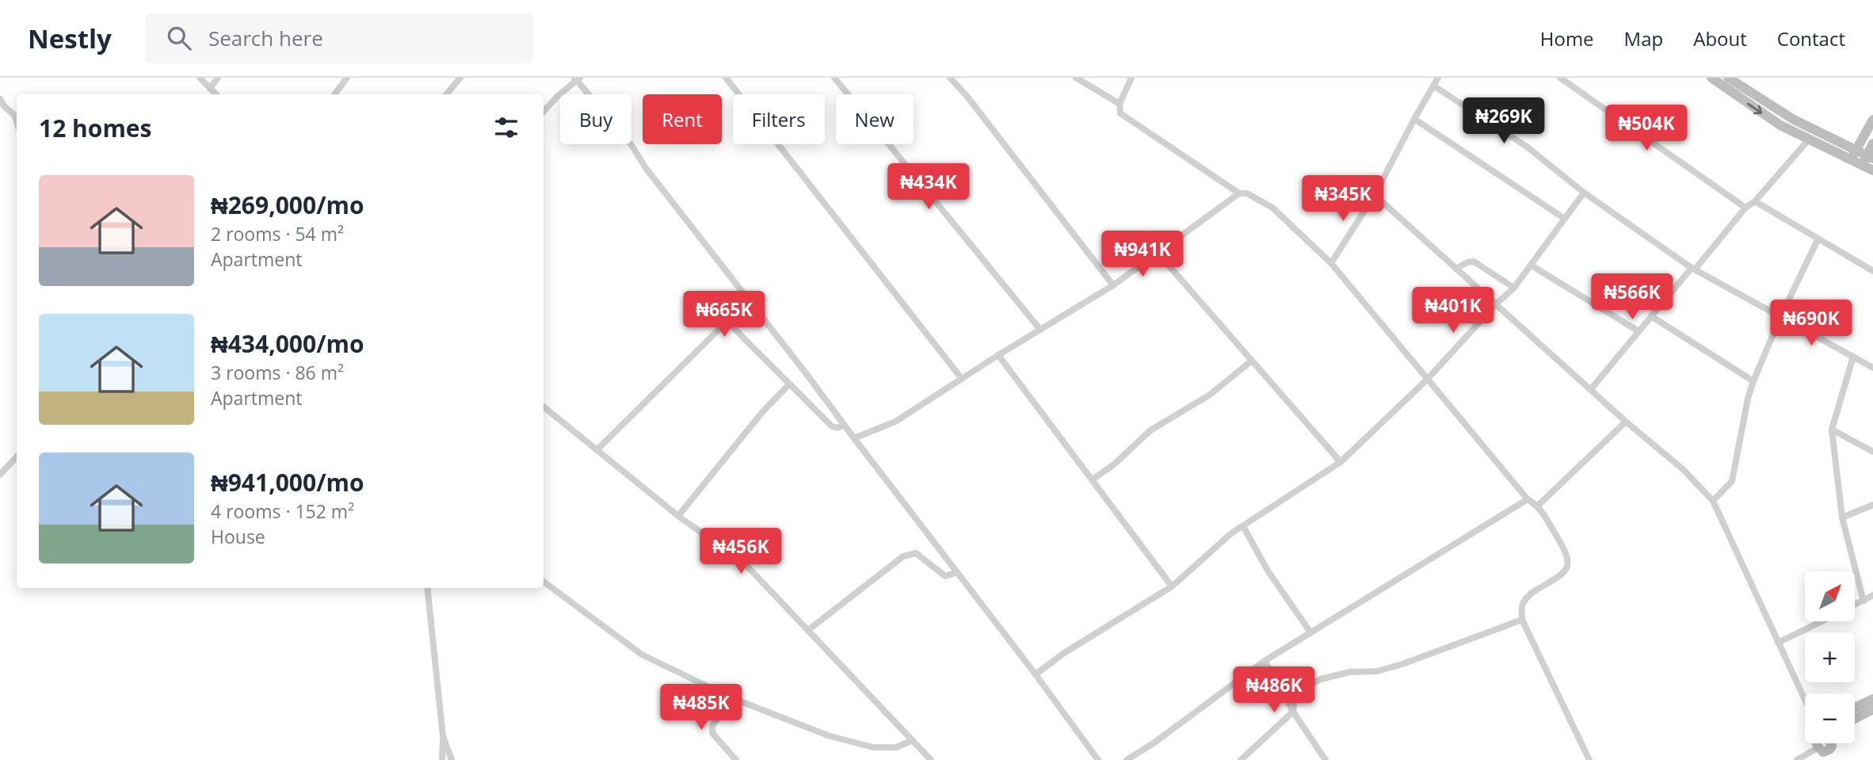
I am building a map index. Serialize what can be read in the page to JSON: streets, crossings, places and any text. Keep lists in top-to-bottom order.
{
  "north": "top right",
  "page": {
    "header": "Nestly",
    "search": "Search here",
    "nav": [
      "Home",
      "Map",
      "About",
      "Contact"
    ],
    "chip": [
      "Buy",
      "Rent",
      "Filters",
      "New"
    ],
    "heading": "12 homes",
    "price": [
      "₦269K",
      "₦504K",
      "₦434K",
      "₦345K",
      "₦941K",
      "₦566K",
      "₦401K",
      "₦665K",
      "₦690K",
      "₦456K",
      "₦486K",
      "₦485K"
    ],
    "list": [
      {
        "name": "₦269,000/mo",
        "note": "2 rooms · 54 m² · Apartment"
      },
      {
        "name": "₦434,000/mo",
        "note": "3 rooms · 86 m² · Apartment"
      },
      {
        "name": "₦941,000/mo",
        "note": "4 rooms · 152 m² · House"
      }
    ],
    "map_buttons": ["+", "−"]
  }
}
